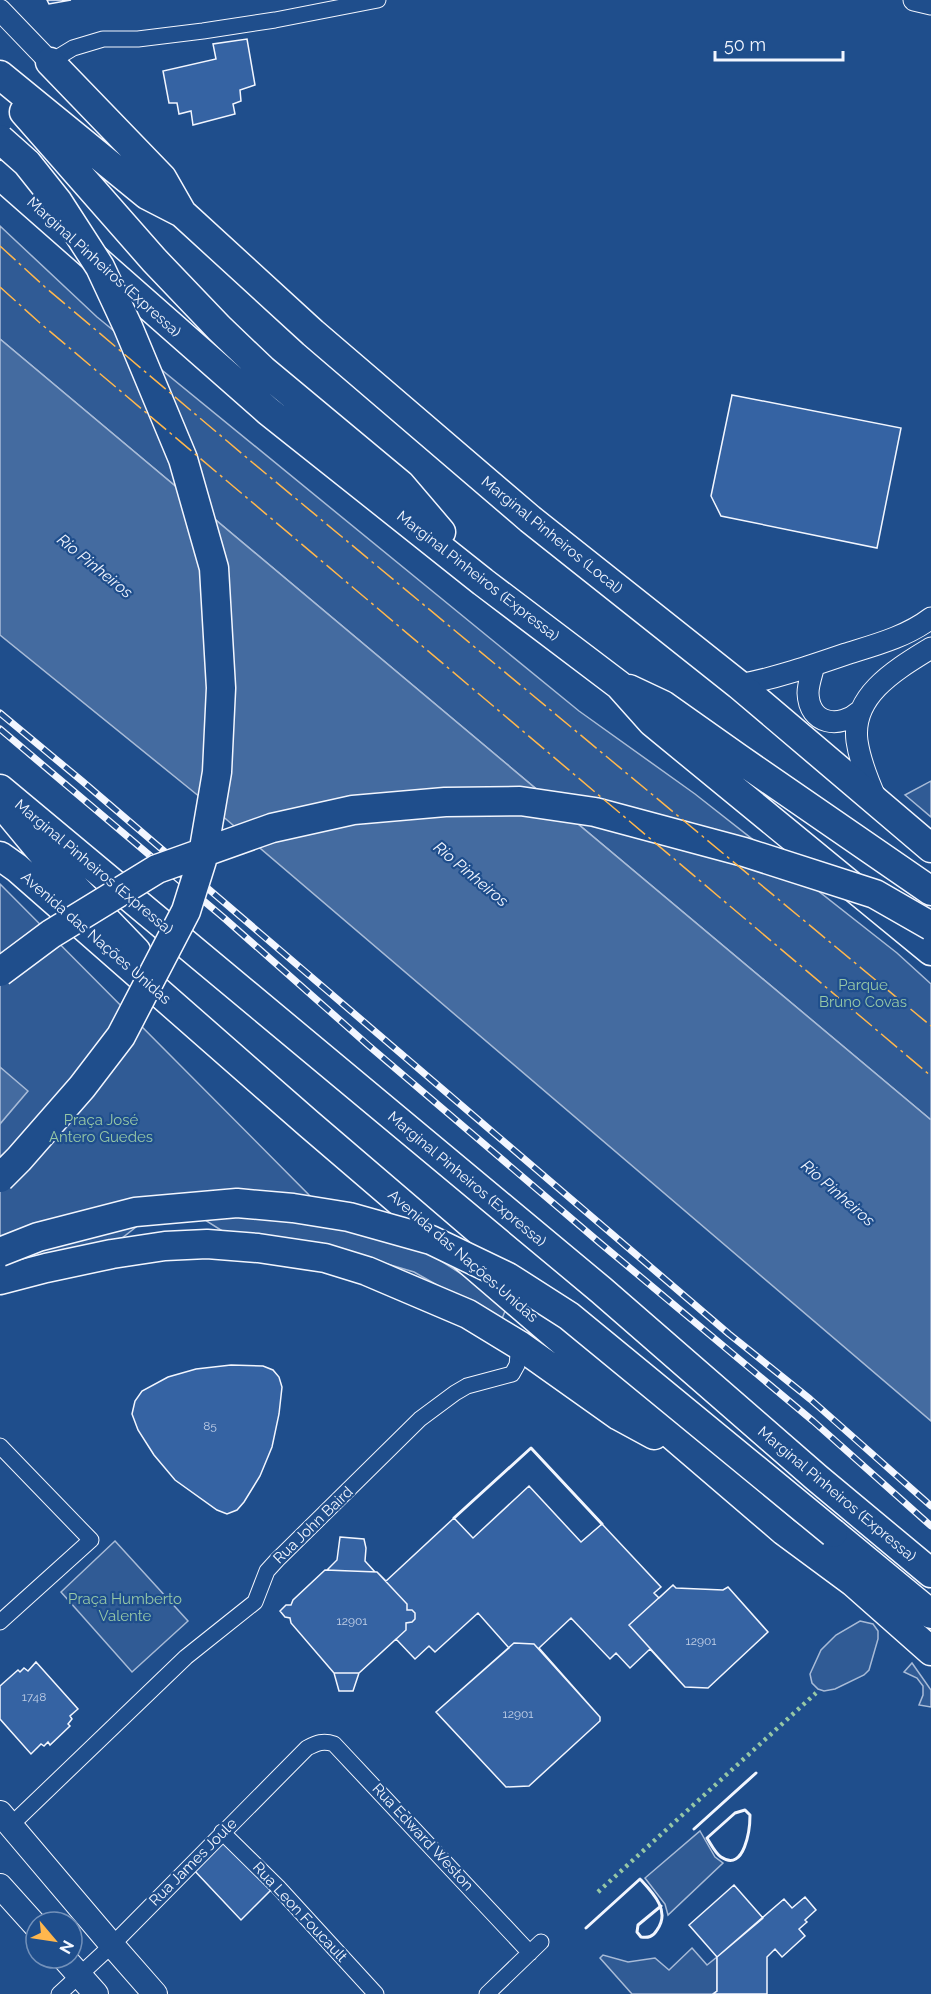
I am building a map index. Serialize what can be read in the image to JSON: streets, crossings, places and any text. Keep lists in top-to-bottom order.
{
  "streets": {
    "highway": ["Marginal Pinheiros (Expressa)", "Marginal Pinheiros (Local)", "Avenida das Nações Unidas"],
    "street": [
      "Rua John Baird",
      "Rua Edward Weston",
      "Rua James Joule",
      "Rua Leon Foucault"
    ]
  },
  "crossings": [
    ["Rua Edward Weston", "Rua James Joule"],
    ["Rua James Joule", "Rua Leon Foucault"]
  ],
  "water": ["Rio Pinheiros"],
  "parks": ["Parque Bruno Covas", "Praça José Antero Guedes", "Praça Humberto Valente"],
  "house_numbers": [
    "85",
    "12901",
    "12901",
    "1748",
    "12901"
  ],
  "scale_bar": "50 m",
  "north": "bottom right"
}
